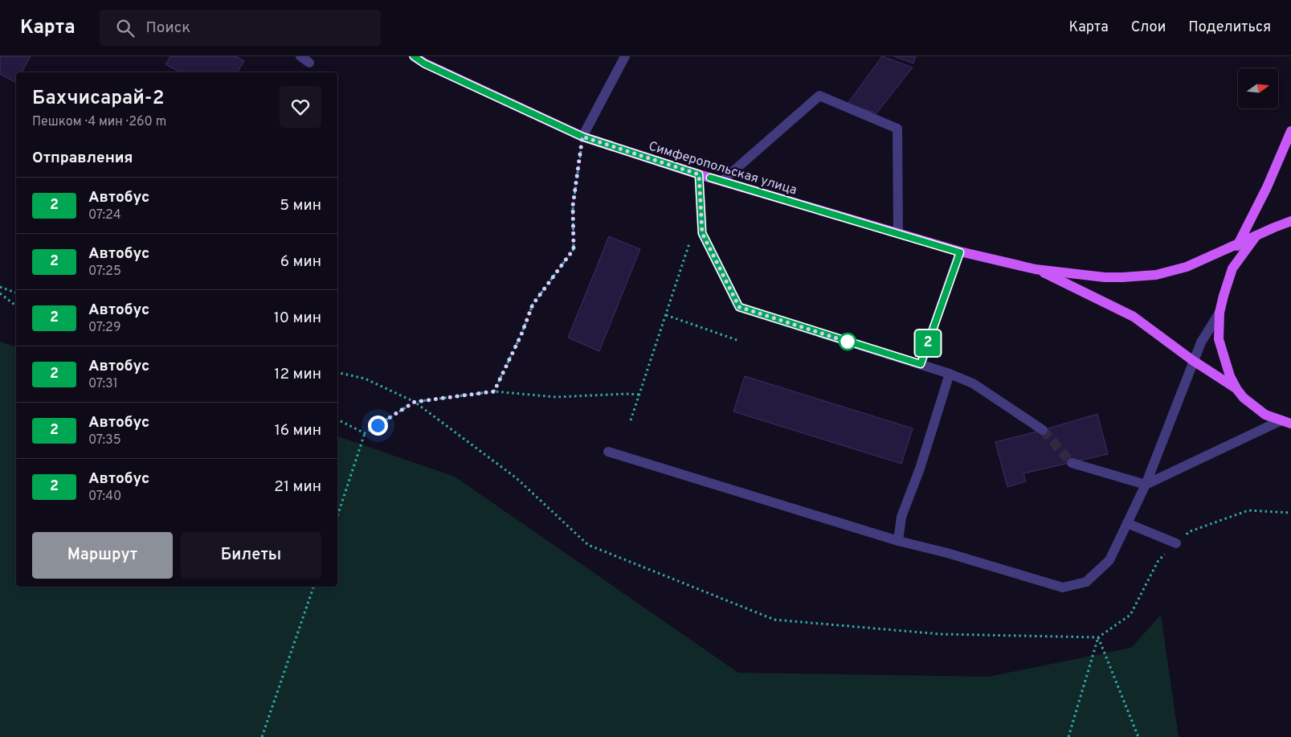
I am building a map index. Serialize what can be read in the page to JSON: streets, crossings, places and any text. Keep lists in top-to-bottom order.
{
  "streets": {
    "main road": ["Симферопольская улица"]
  },
  "lines": ["bus line 2"],
  "north": "right",
  "page": {
    "header": "Карта",
    "search": "Поиск",
    "nav": ["Карта", "Слои", "Поделиться"],
    "on_map": "2",
    "heading": [
      ["Бахчисарай-2", "Пешком · 4 мин · 260 m"],
      "Отправления"
    ],
    "list": [
      {
        "mark": "2",
        "name": "Автобус",
        "note": "07:24",
        "value": "5 мин"
      },
      {
        "mark": "2",
        "name": "Автобус",
        "note": "07:25",
        "value": "6 мин"
      },
      {
        "mark": "2",
        "name": "Автобус",
        "note": "07:29",
        "value": "10 мин"
      },
      {
        "mark": "2",
        "name": "Автобус",
        "note": "07:31",
        "value": "12 мин"
      },
      {
        "mark": "2",
        "name": "Автобус",
        "note": "07:35",
        "value": "16 мин"
      },
      {
        "mark": "2",
        "name": "Автобус",
        "note": "07:40",
        "value": "21 мин"
      }
    ],
    "buttons": ["Маршрут", "Билеты"]
  }
}
